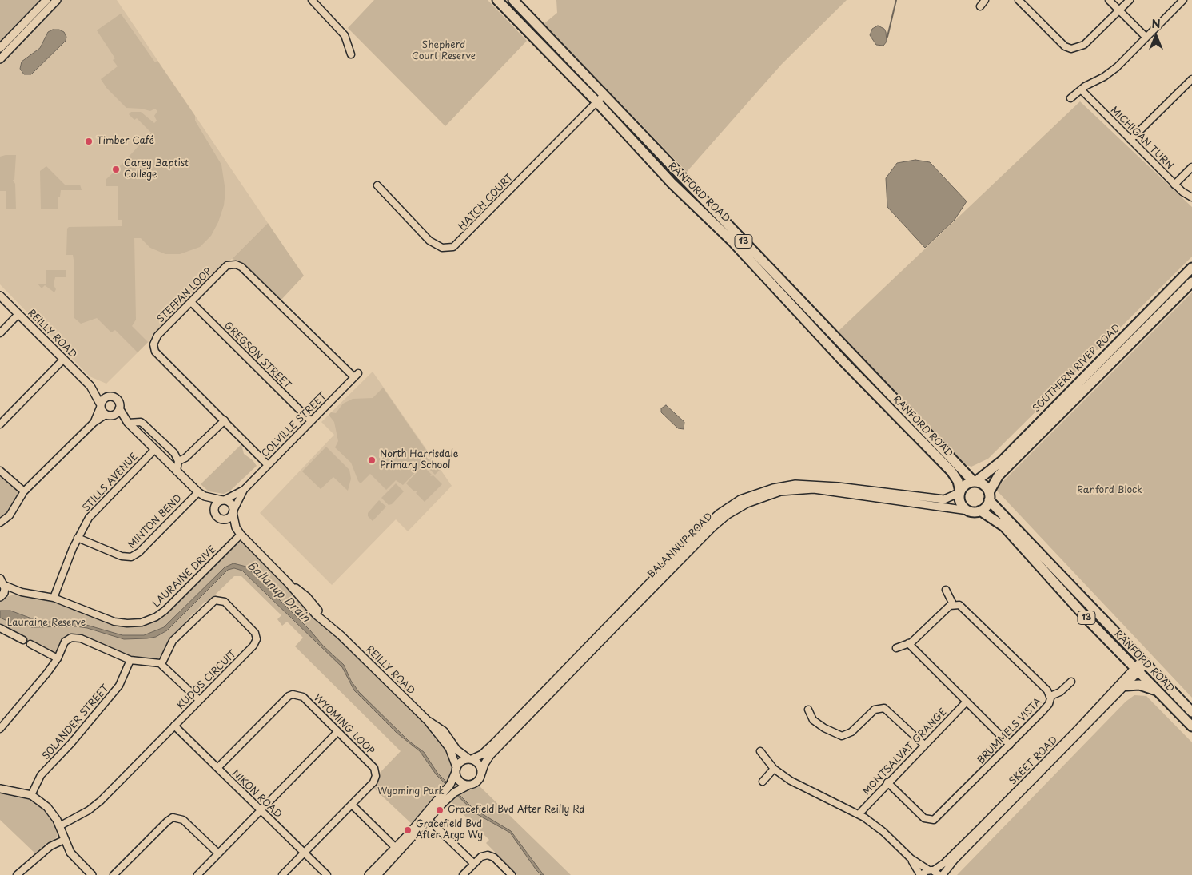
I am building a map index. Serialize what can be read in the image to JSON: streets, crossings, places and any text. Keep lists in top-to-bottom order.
{
  "streets": {
    "main road": ["RANFORD ROAD", "13", "SOUTHERN RIVER ROAD"],
    "street": [
      "MICHIGAN TURN",
      "HATCH COURT",
      "STEFFAN LOOP",
      "REILLY ROAD",
      "GREGSON STREET",
      "COLVILLE STREET",
      "STILLS AVENUE",
      "MINTON BEND",
      "BALANNUP ROAD",
      "LAURAINE DRIVE",
      "KUDOS CIRCUIT",
      "SOLANDER STREET",
      "WYOMING LOOP",
      "BRUMMELS VISTA",
      "MONTSALVAT GRANGE",
      "SKEET ROAD",
      "NIKON ROAD"
    ]
  },
  "crossings": [
    ["RANFORD ROAD", "HATCH COURT"],
    ["RANFORD ROAD", "13"],
    ["RANFORD ROAD", "SOUTHERN RIVER ROAD"],
    ["RANFORD ROAD", "BALANNUP ROAD"],
    ["RANFORD ROAD", "SKEET ROAD"],
    ["13", "SOUTHERN RIVER ROAD"],
    ["13", "BALANNUP ROAD"],
    ["STEFFAN LOOP", "GREGSON STREET"],
    ["STEFFAN LOOP", "COLVILLE STREET"],
    ["REILLY ROAD", "COLVILLE STREET"],
    ["REILLY ROAD", "BALANNUP ROAD"],
    ["REILLY ROAD", "LAURAINE DRIVE"],
    ["GREGSON STREET", "COLVILLE STREET"],
    ["SOUTHERN RIVER ROAD", "BALANNUP ROAD"],
    ["STILLS AVENUE", "MINTON BEND"],
    ["STILLS AVENUE", "LAURAINE DRIVE"],
    ["KUDOS CIRCUIT", "NIKON ROAD"],
    ["WYOMING LOOP", "NIKON ROAD"],
    ["BRUMMELS VISTA", "MONTSALVAT GRANGE"]
  ],
  "water": ["Ballanup Drain"],
  "parks": [
    "Shepherd Court Reserve",
    "Ranford Block",
    "Lauraine Reserve",
    "Wyoming Park"
  ],
  "places": [
    "Timber Café",
    "Carey Baptist College",
    "North Harrisdale Primary School",
    "Gracefield Bvd After Reilly Rd",
    "Gracefield Bvd After Argo Wy"
  ],
  "north": "top"
}
